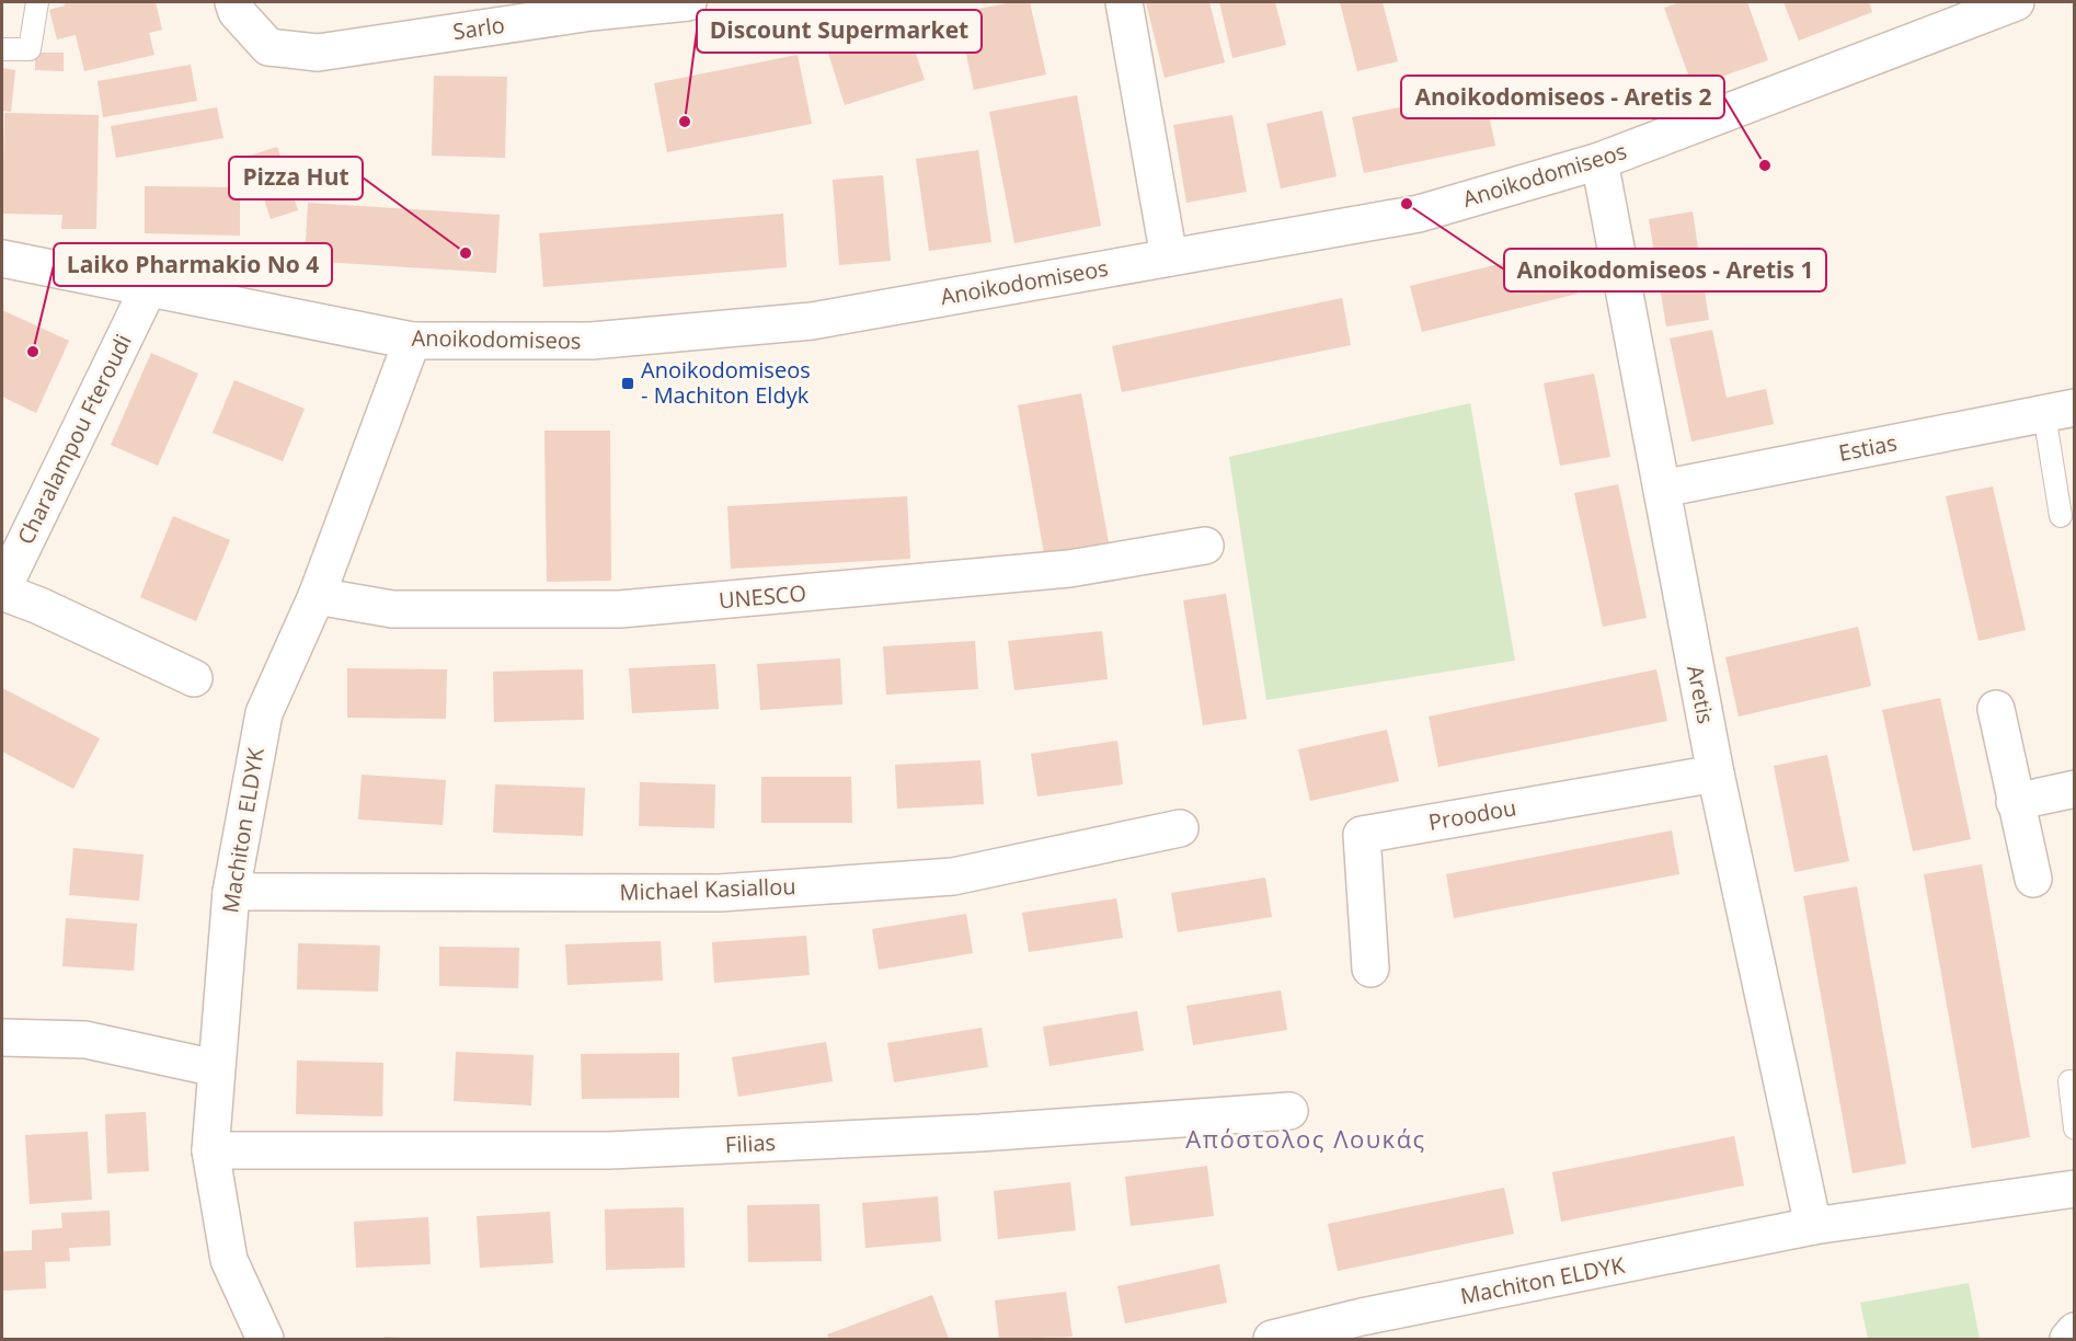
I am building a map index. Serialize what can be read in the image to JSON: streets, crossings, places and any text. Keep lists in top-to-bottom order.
{
  "streets": {
    "street": [
      "Sarlo",
      "Anoikodomiseos",
      "Charalampou Fteroudi",
      "Estias",
      "UNESCO",
      "Aretis",
      "Proodou",
      "Machiton ELDYK",
      "Michael Kasiallou",
      "Filias"
    ]
  },
  "crossings": [
    ["Anoikodomiseos", "Charalampou Fteroudi"],
    ["Anoikodomiseos", "Aretis"],
    ["Anoikodomiseos", "Machiton ELDYK"],
    ["Estias", "Aretis"],
    ["UNESCO", "Machiton ELDYK"],
    ["Aretis", "Proodou"],
    ["Aretis", "Machiton ELDYK"],
    ["Machiton ELDYK", "Michael Kasiallou"],
    ["Machiton ELDYK", "Filias"]
  ],
  "districts": ["Απόστολος Λουκάς"],
  "places": {
    "other": [
      "Discount Supermarket",
      "Anoikodomiseos - Aretis 2",
      "Anoikodomiseos - Aretis 1",
      "Pizza Hut",
      "Laiko Pharmakio No 4"
    ],
    "transit": ["Anoikodomiseos - Machiton Eldyk"]
  }
}
